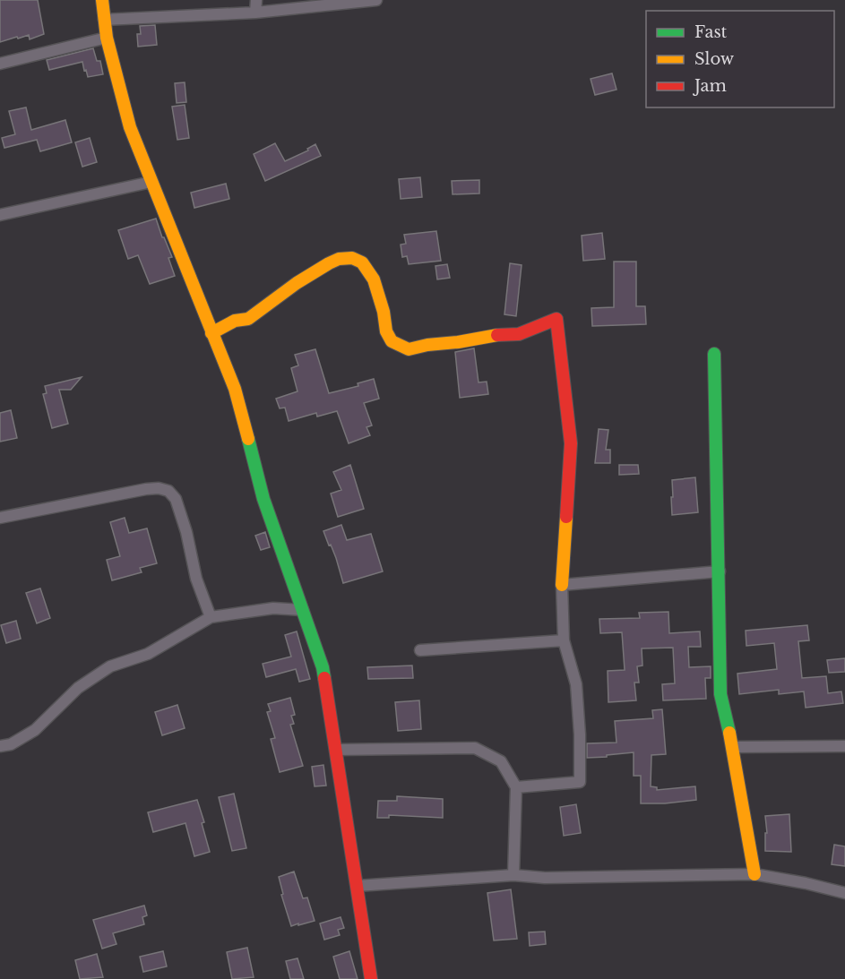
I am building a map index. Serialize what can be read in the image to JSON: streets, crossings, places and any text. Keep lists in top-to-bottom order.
{
  "legend": ["Fast", "Slow", "Jam"]
}
